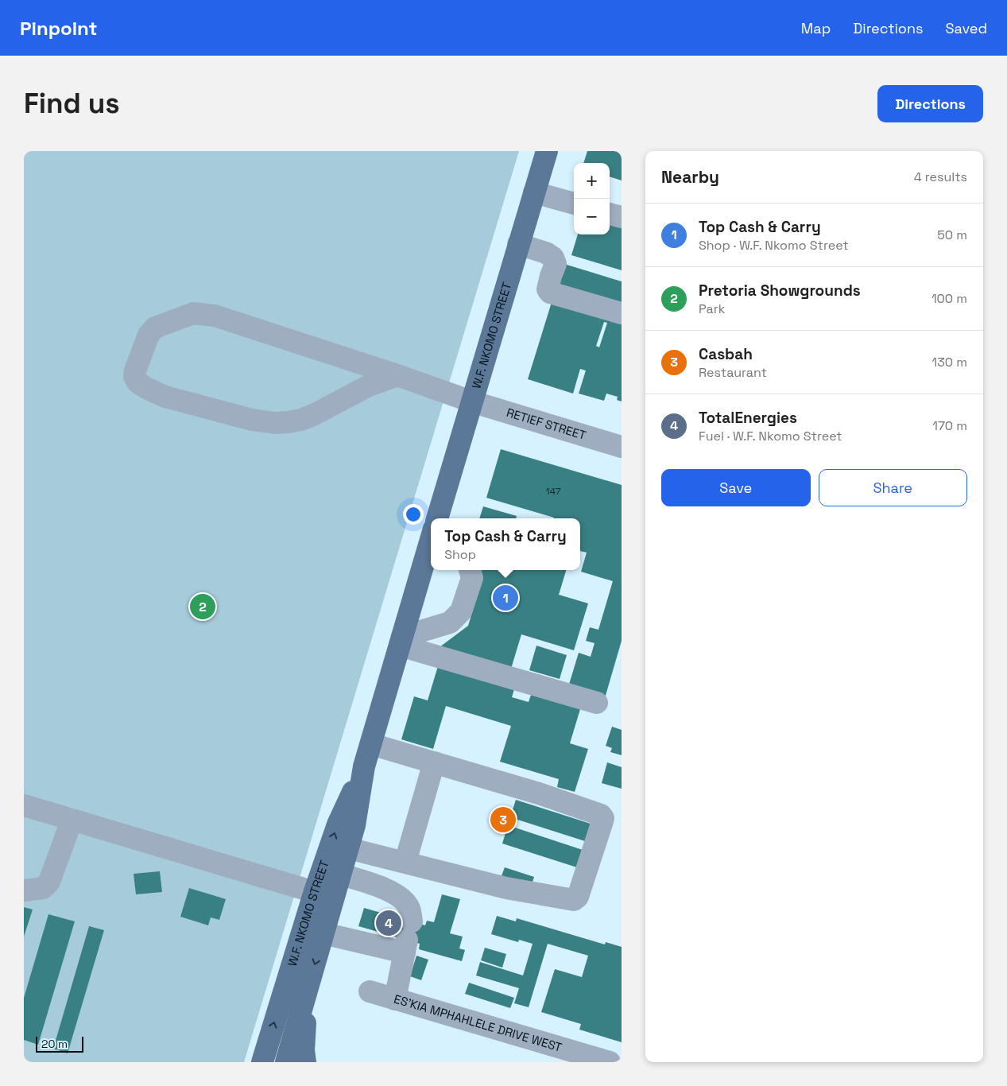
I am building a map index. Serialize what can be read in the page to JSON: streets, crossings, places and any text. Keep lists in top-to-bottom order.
{
  "streets": {
    "main road": ["W.F. NKOMO STREET"],
    "street": ["RETIEF STREET", "ES'KIA MPHAHLELE DRIVE WEST"]
  },
  "crossings": [
    ["W.F. NKOMO STREET", "RETIEF STREET"]
  ],
  "house_numbers": ["147"],
  "scale_bar": "20 m",
  "page": {
    "header": "Pinpoint",
    "nav": ["Map", "Directions", "Saved"],
    "buttons": [
      "Directions",
      ["Save", "Share"]
    ],
    "title": "Find us",
    "heading": ["Nearby", "4 results"],
    "map_buttons": ["+", "−"],
    "list": [
      {
        "mark": "1",
        "name": "Top Cash & Carry",
        "note": "Shop · W.F. Nkomo Street",
        "value": "50 m"
      },
      {
        "mark": "2",
        "name": "Pretoria Showgrounds",
        "note": "Park",
        "value": "100 m"
      },
      {
        "mark": "3",
        "name": "Casbah",
        "note": "Restaurant",
        "value": "130 m"
      },
      {
        "mark": "4",
        "name": "TotalEnergies",
        "note": "Fuel · W.F. Nkomo Street",
        "value": "170 m"
      }
    ],
    "popup": ["Top Cash & Carry", "Shop"],
    "pins": [
      "1",
      "2",
      "3",
      "4"
    ],
    "scale": "20 m"
  }
}
